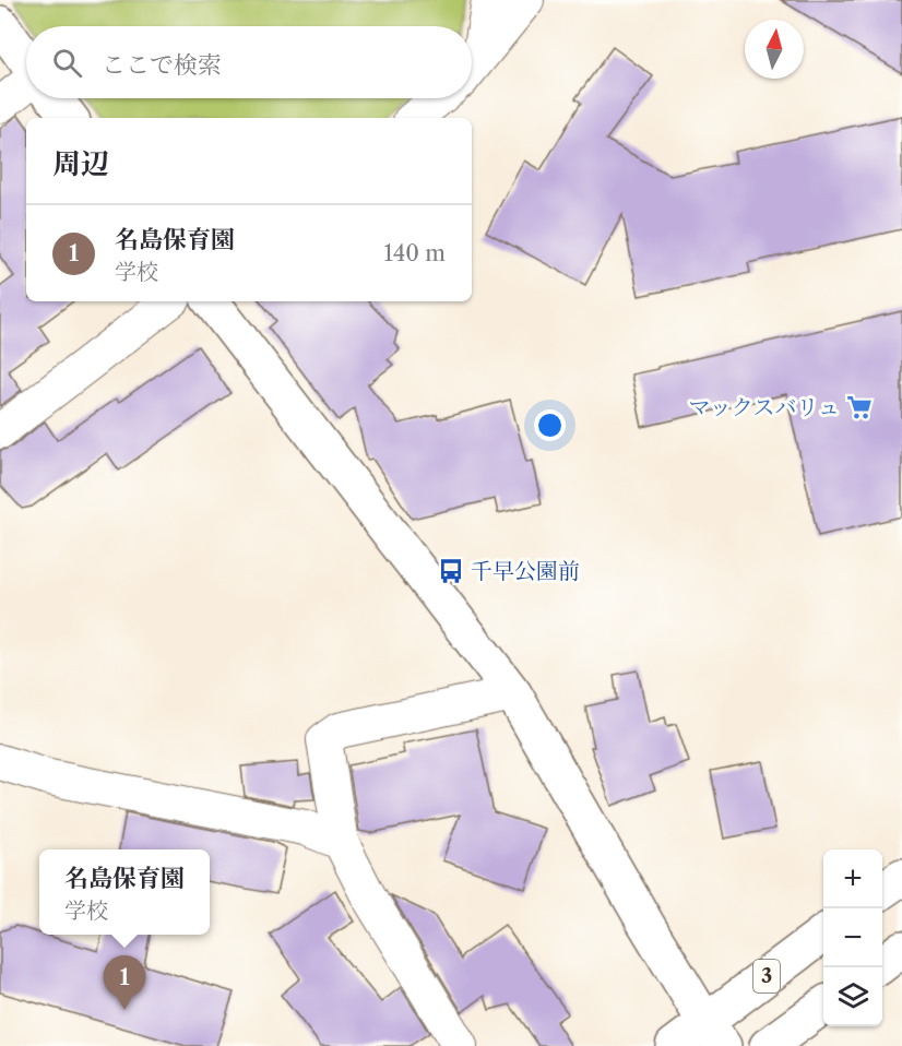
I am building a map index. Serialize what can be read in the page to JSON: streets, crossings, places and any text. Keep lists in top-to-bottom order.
{
  "streets": {
    "main road": ["3"]
  },
  "places": {
    "supermarket": ["マックスバリュ"],
    "bus stop": ["千早公園前"]
  },
  "north": "top",
  "page": {
    "search": "ここで検索",
    "heading": "周辺",
    "list": [
      {
        "mark": "1",
        "name": "名島保育園",
        "note": "学校",
        "value": "140 m"
      }
    ],
    "map_buttons": ["+", "−"],
    "popup": ["名島保育園", "学校"],
    "pins": "1"
  }
}
